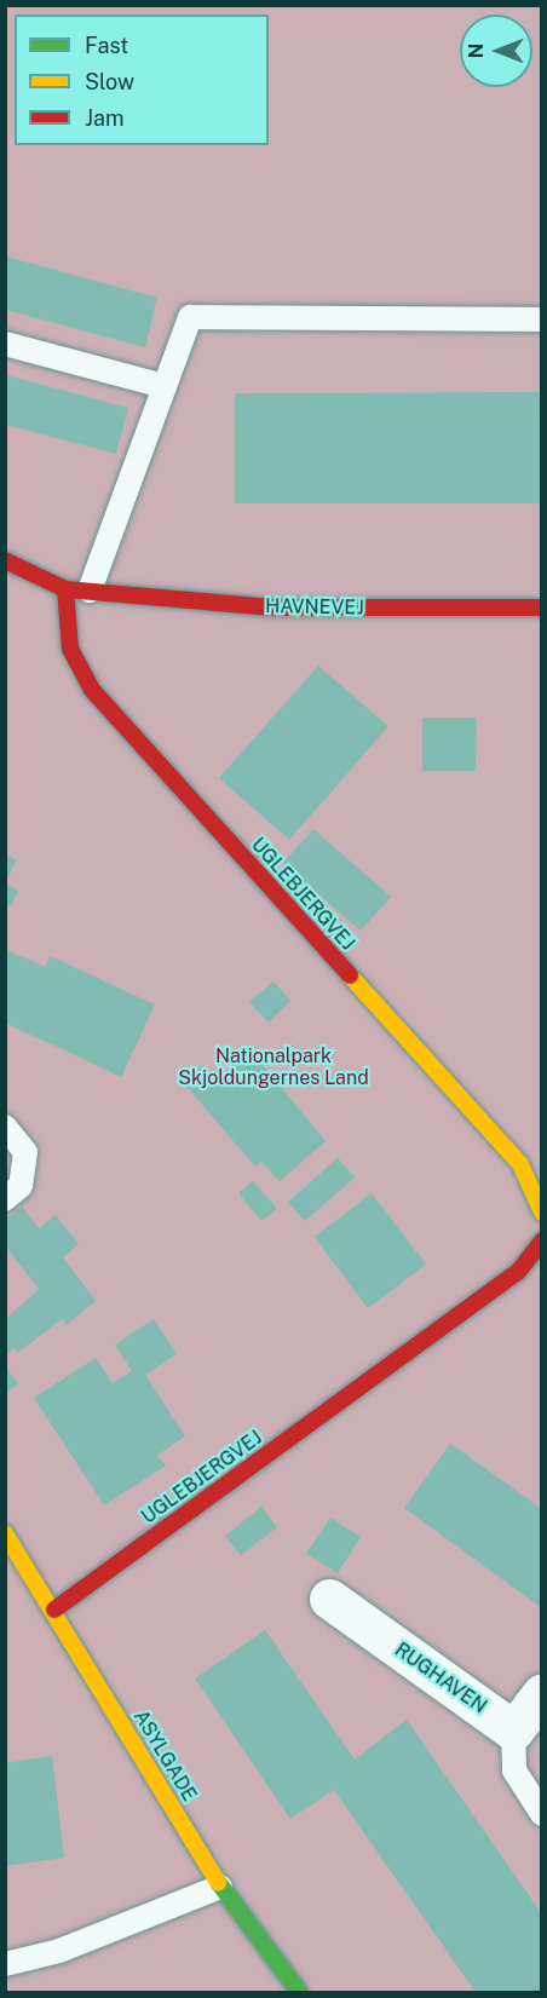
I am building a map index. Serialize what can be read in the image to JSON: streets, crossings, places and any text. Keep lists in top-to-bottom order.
{
  "streets": {
    "street": [
      "HAVNEVEJ",
      "UGLEBJERGVEJ",
      "RUGHAVEN",
      "ASYLGADE"
    ]
  },
  "crossings": [
    ["HAVNEVEJ", "UGLEBJERGVEJ"],
    ["UGLEBJERGVEJ", "ASYLGADE"]
  ],
  "parks": ["Nationalpark Skjoldungernes Land"],
  "legend": ["Fast", "Slow", "Jam"],
  "north": "left"
}
